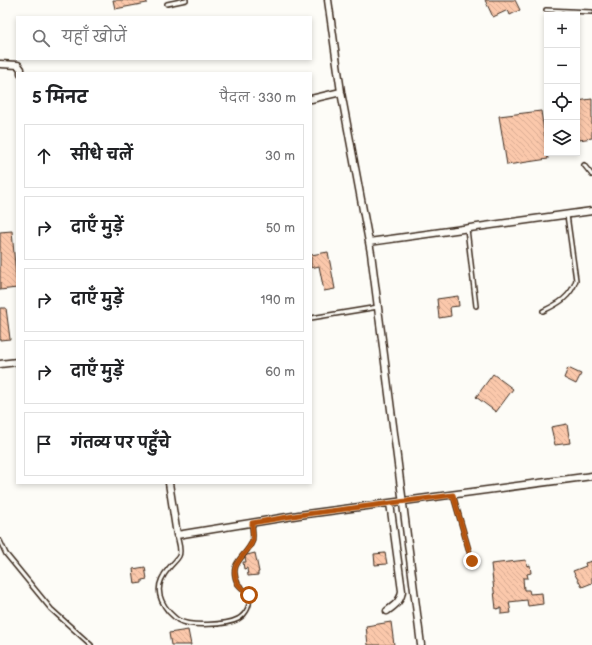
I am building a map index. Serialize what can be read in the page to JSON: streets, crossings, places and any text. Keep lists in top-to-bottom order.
{
  "page": {
    "map_buttons": ["+", "−"],
    "search": "यहाँ खोजें",
    "heading": ["5 मिनट", "पैदल · 330 m"],
    "list": [
      ["सीधे चलें", "30 m"],
      ["दाएँ मुड़ें", "50 m"],
      ["दाएँ मुड़ें", "190 m"],
      ["दाएँ मुड़ें", "60 m"],
      "गंतव्य पर पहुँचे"
    ]
  }
}
